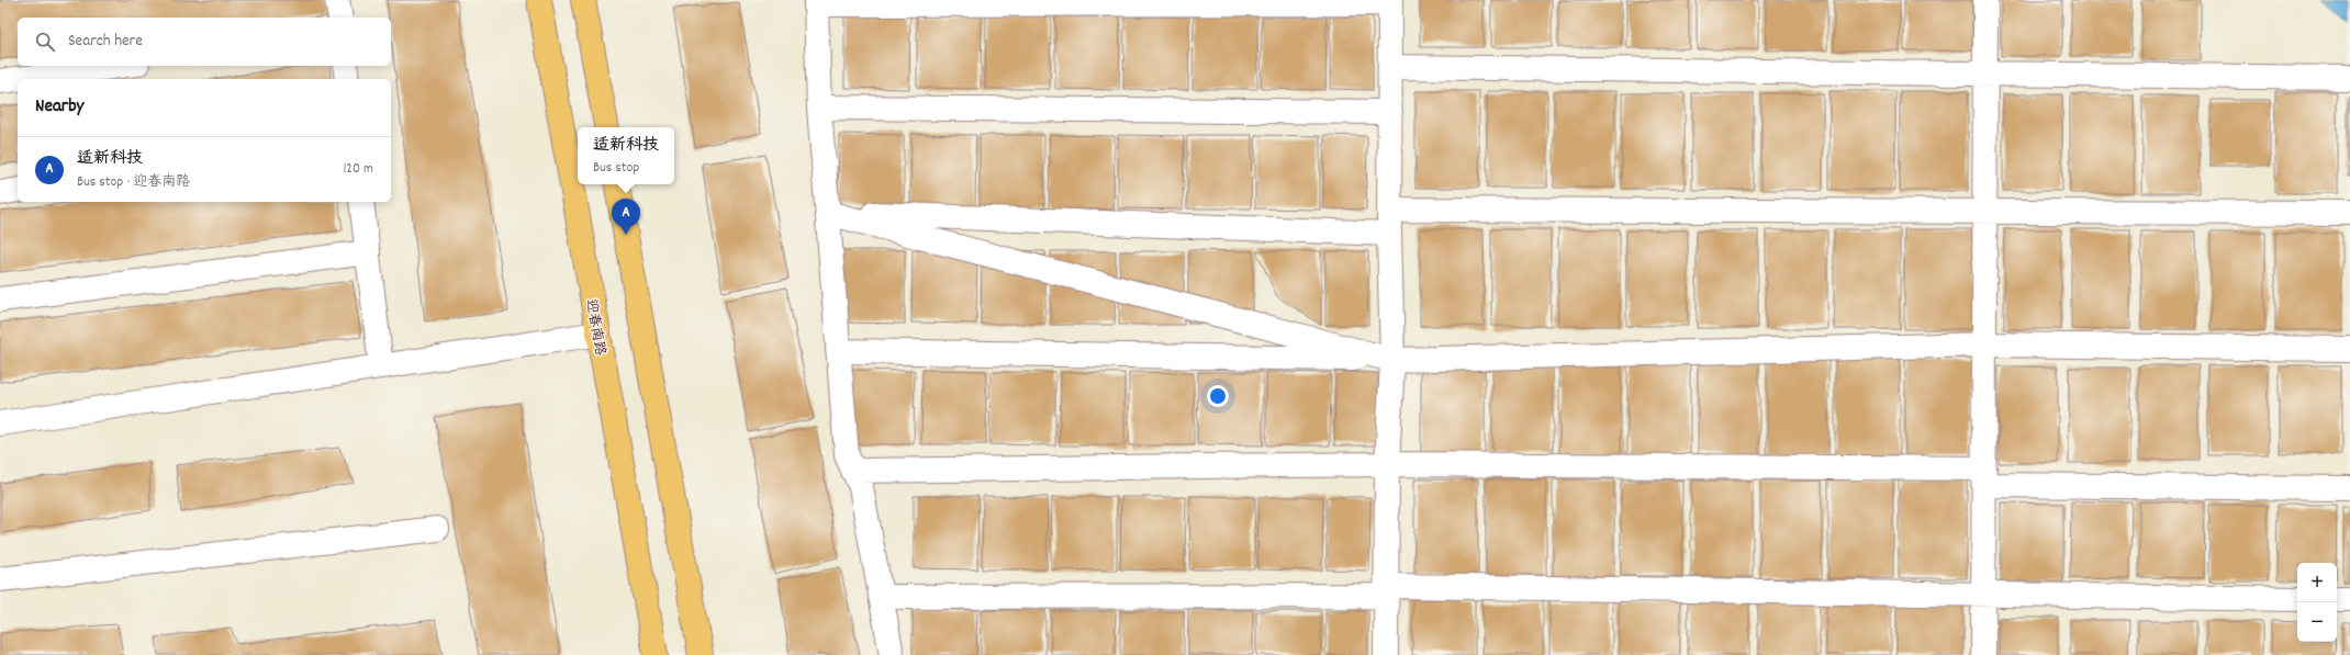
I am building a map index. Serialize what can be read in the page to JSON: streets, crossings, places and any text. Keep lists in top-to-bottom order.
{
  "streets": {
    "main road": ["迎春南路"]
  },
  "page": {
    "search": "Search here",
    "heading": "Nearby",
    "popup": ["适新科技", "Bus stop"],
    "list": [
      {
        "mark": "A",
        "name": "适新科技",
        "note": "Bus stop · 迎春南路",
        "value": "120 m"
      }
    ],
    "pins": "A",
    "map_buttons": ["+", "−"]
  }
}
